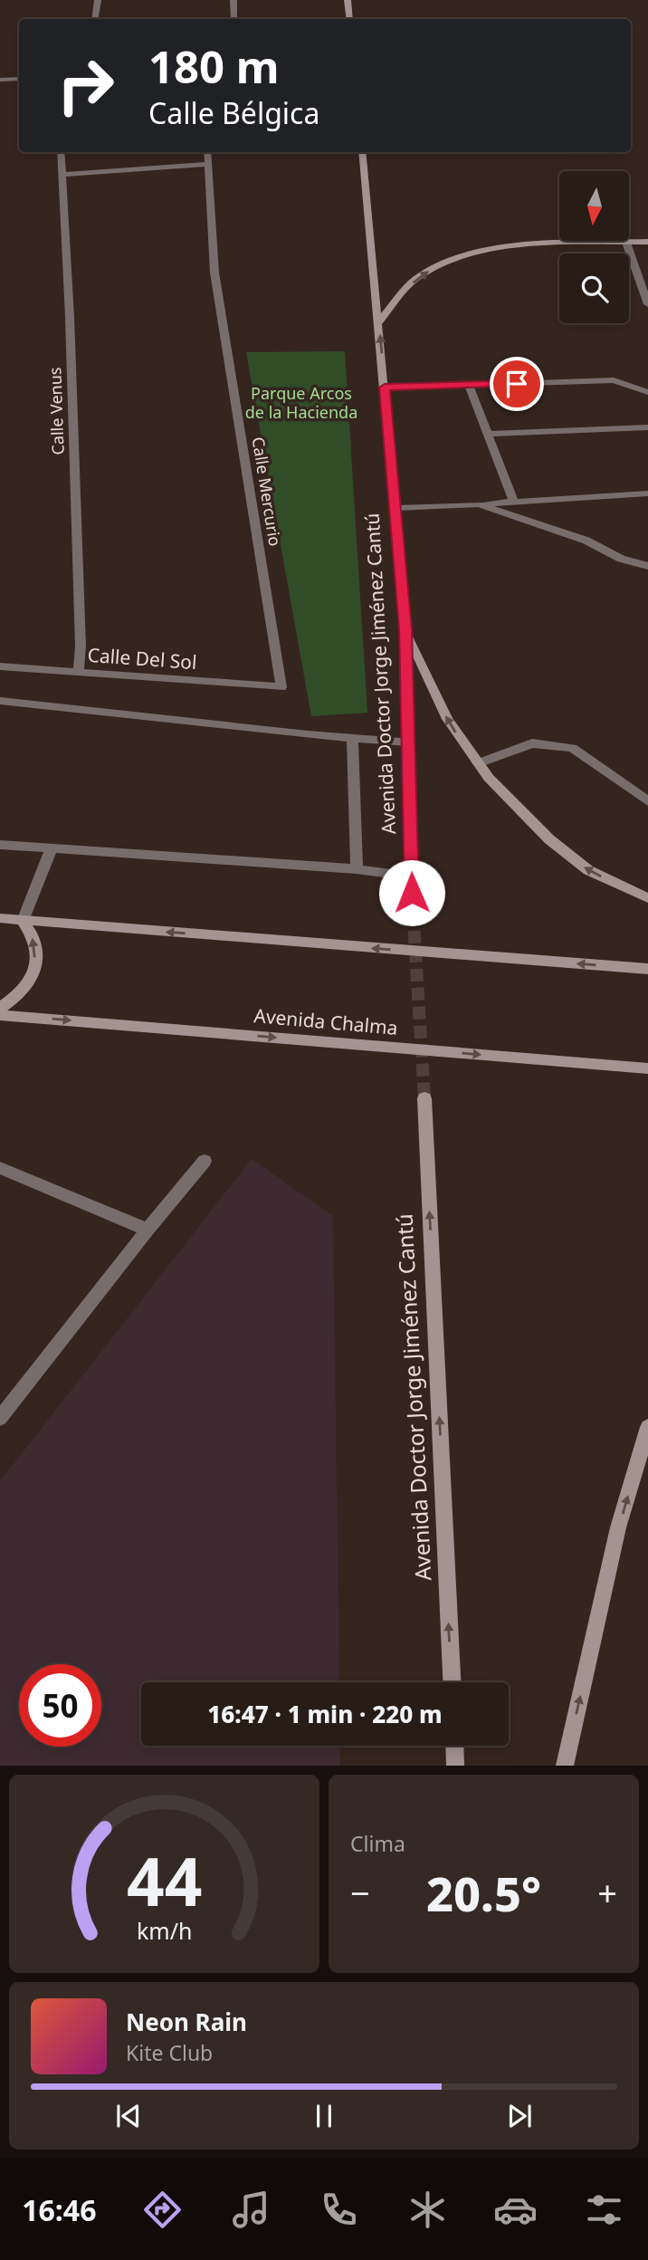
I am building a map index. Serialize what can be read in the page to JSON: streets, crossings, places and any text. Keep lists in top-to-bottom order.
{
  "streets": {
    "main road": ["Avenida Doctor Jorge Jiménez Cantú", "Avenida Chalma"],
    "street": ["Calle Venus", "Calle Mercurio", "Calle Del Sol"]
  },
  "crossings": [
    ["Calle Venus", "Calle Del Sol"],
    ["Calle Mercurio", "Calle Del Sol"]
  ],
  "one_way": ["Avenida Doctor Jorge Jiménez Cantú"],
  "parks": ["Parque Arcos de la Hacienda"],
  "north": "bottom",
  "page": {
    "turn": ["180 m", "Calle Bélgica"],
    "limit": "50",
    "trip": "16:47 · 1 min · 220 m",
    "tile": "Clima",
    "heat": ["−", "20.5°", "+"],
    "song": ["Neon Rain", "Kite Club"],
    "tabs": "16:46",
    "gauge": ["44", "km/h"]
  }
}
